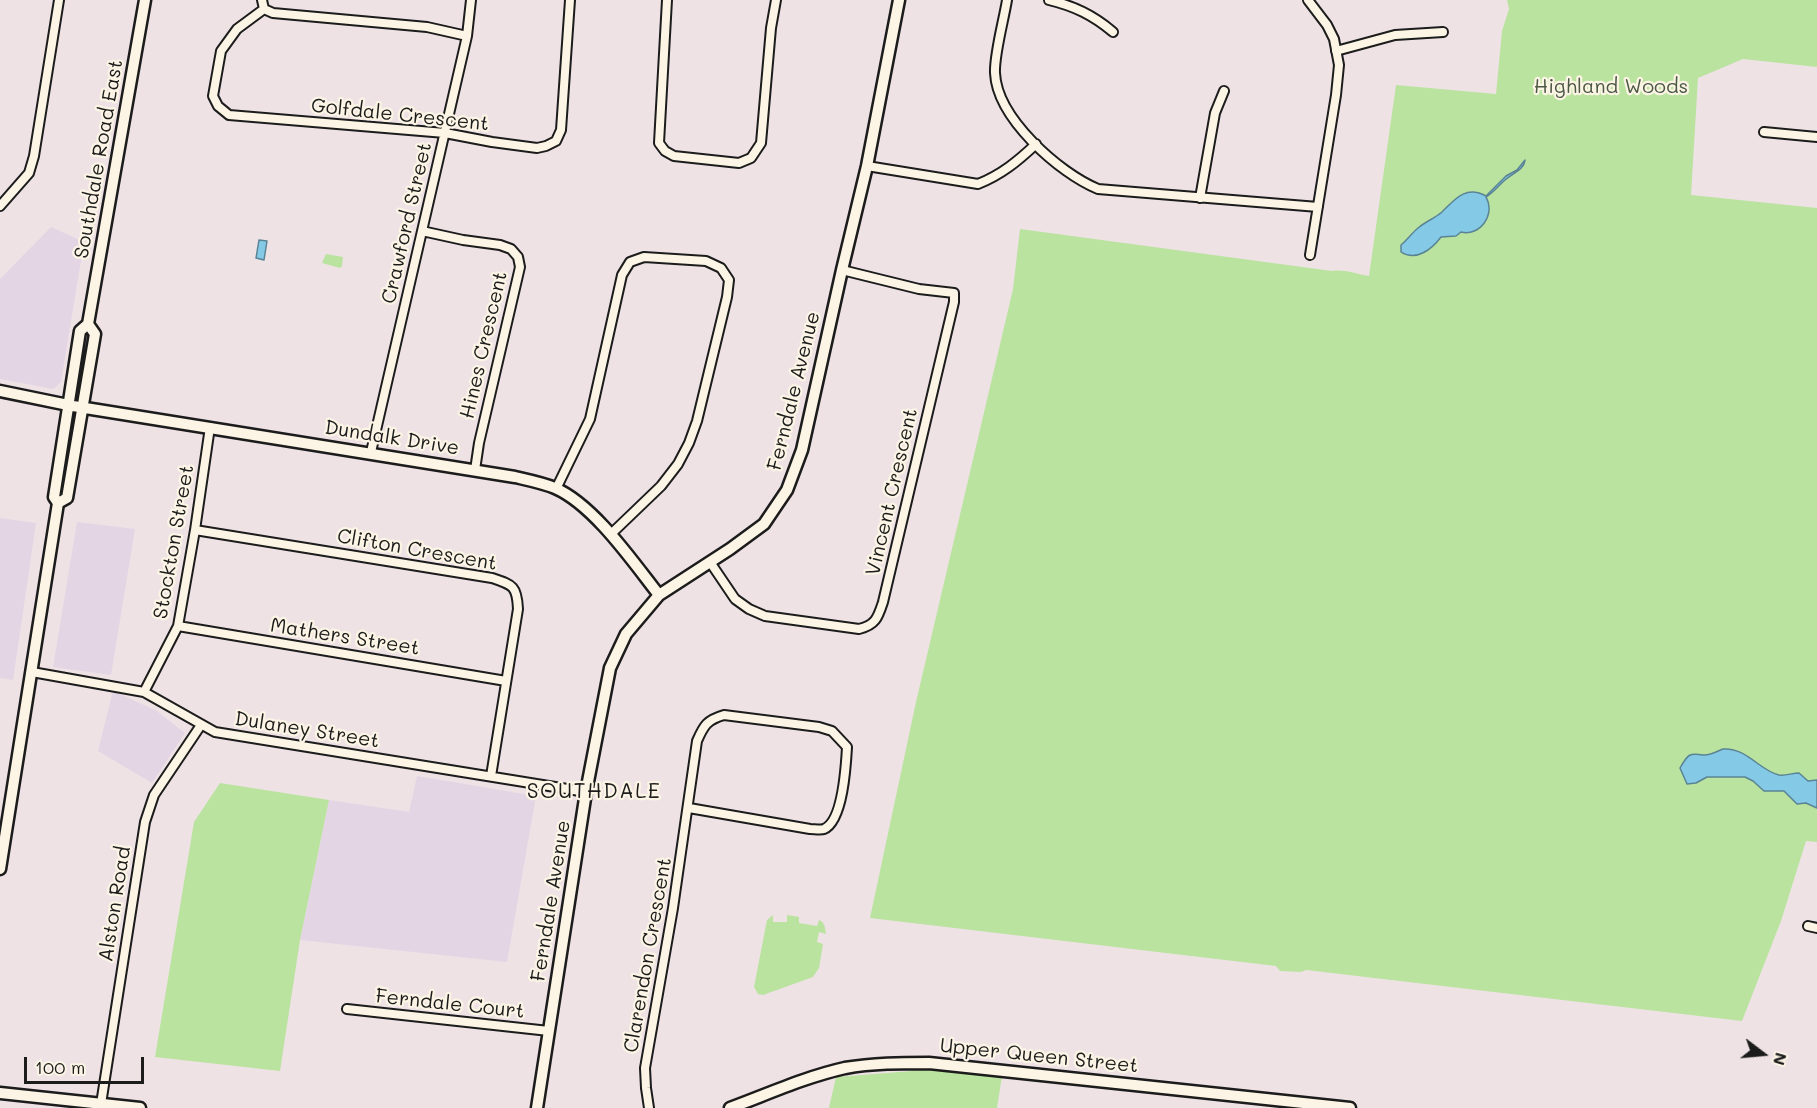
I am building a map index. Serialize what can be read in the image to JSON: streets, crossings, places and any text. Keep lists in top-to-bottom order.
{
  "streets": {
    "street": [
      "Golfdale Crescent",
      "Southdale Road East",
      "Crawford Street",
      "Hines Crescent",
      "Ferndale Avenue",
      "Dundalk Drive",
      "Vincent Crescent",
      "Stockton Street",
      "Clifton Crescent",
      "Mathers Street",
      "Dulaney Street",
      "Alston Road",
      "Clarendon Crescent",
      "Ferndale Court",
      "Upper Queen Street"
    ]
  },
  "crossings": [
    ["Golfdale Crescent", "Crawford Street"],
    ["Southdale Road East", "Dundalk Drive"],
    ["Southdale Road East", "Dulaney Street"],
    ["Crawford Street", "Hines Crescent"],
    ["Crawford Street", "Dundalk Drive"],
    ["Hines Crescent", "Dundalk Drive"],
    ["Ferndale Avenue", "Dundalk Drive"],
    ["Ferndale Avenue", "Vincent Crescent"],
    ["Ferndale Avenue", "Dulaney Street"],
    ["Ferndale Avenue", "Ferndale Court"],
    ["Dundalk Drive", "Stockton Street"],
    ["Stockton Street", "Clifton Crescent"],
    ["Stockton Street", "Mathers Street"],
    ["Stockton Street", "Dulaney Street"],
    ["Clifton Crescent", "Mathers Street"],
    ["Clifton Crescent", "Dulaney Street"],
    ["Dulaney Street", "Alston Road"]
  ],
  "districts": ["SOUTHDALE"],
  "parks": ["Highland Woods"],
  "scale_bar": "100 m",
  "north": "right"
}
